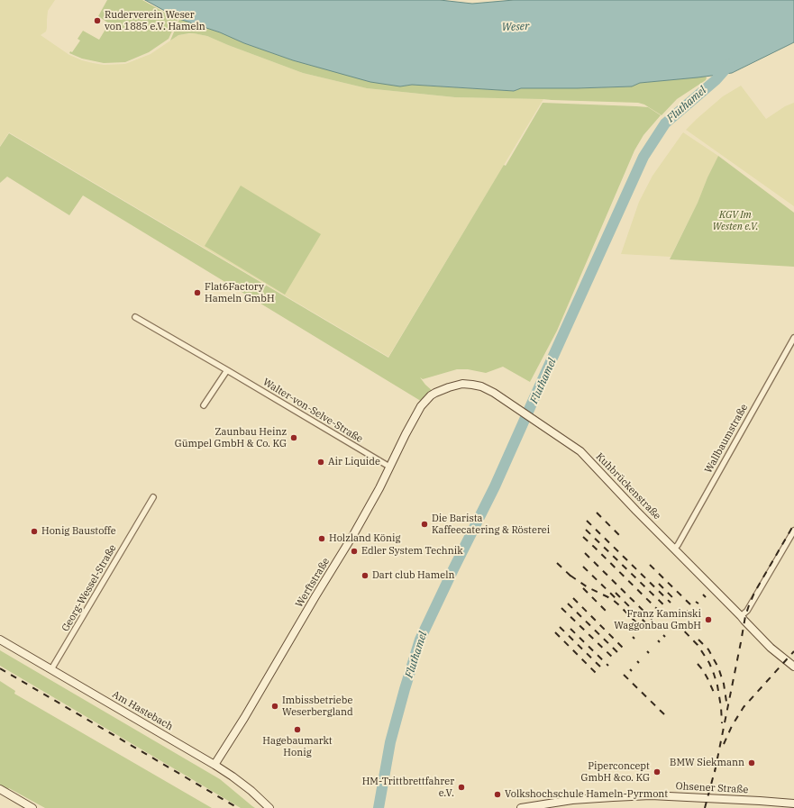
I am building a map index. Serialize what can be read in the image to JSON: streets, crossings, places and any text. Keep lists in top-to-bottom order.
{
  "streets": {
    "street": [
      "Walter-von-Selve-Straße",
      "Wallbaumstraße",
      "Kuhbrückenstraße",
      "Werftstraße",
      "Georg-Wessel-Straße",
      "Am Hastebach",
      "Ohsener Straße"
    ]
  },
  "crossings": [
    ["Walter-von-Selve-Straße", "Werftstraße"],
    ["Wallbaumstraße", "Kuhbrückenstraße"],
    ["Kuhbrückenstraße", "Werftstraße"],
    ["Werftstraße", "Am Hastebach"],
    ["Georg-Wessel-Straße", "Am Hastebach"]
  ],
  "water": ["Weser", "Fluthamel"],
  "parks": ["KGV Im Westen e.V."],
  "places": [
    "Ruderverein Weser von 1885 e.V. Hameln",
    "Flat6Factory Hameln GmbH",
    "Zaunbau Heinz Gümpel GmbH & Co. KG",
    "Air Liquide",
    "Die Barista Kaffeecatering & Rösterei",
    "Honig Baustoffe",
    "Holzland König",
    "Edler System Technik",
    "Dart club Hameln",
    "Franz Kaminski Waggonbau GmbH",
    "Imbissbetriebe Weserbergland",
    "Hagebaumarkt Honig",
    "BMW Siekmann",
    "Piperconcept GmbH &co. KG",
    "HM-Trittbrettfahrer e.V.",
    "Volkshochschule Hameln-Pyrmont"
  ]
}
